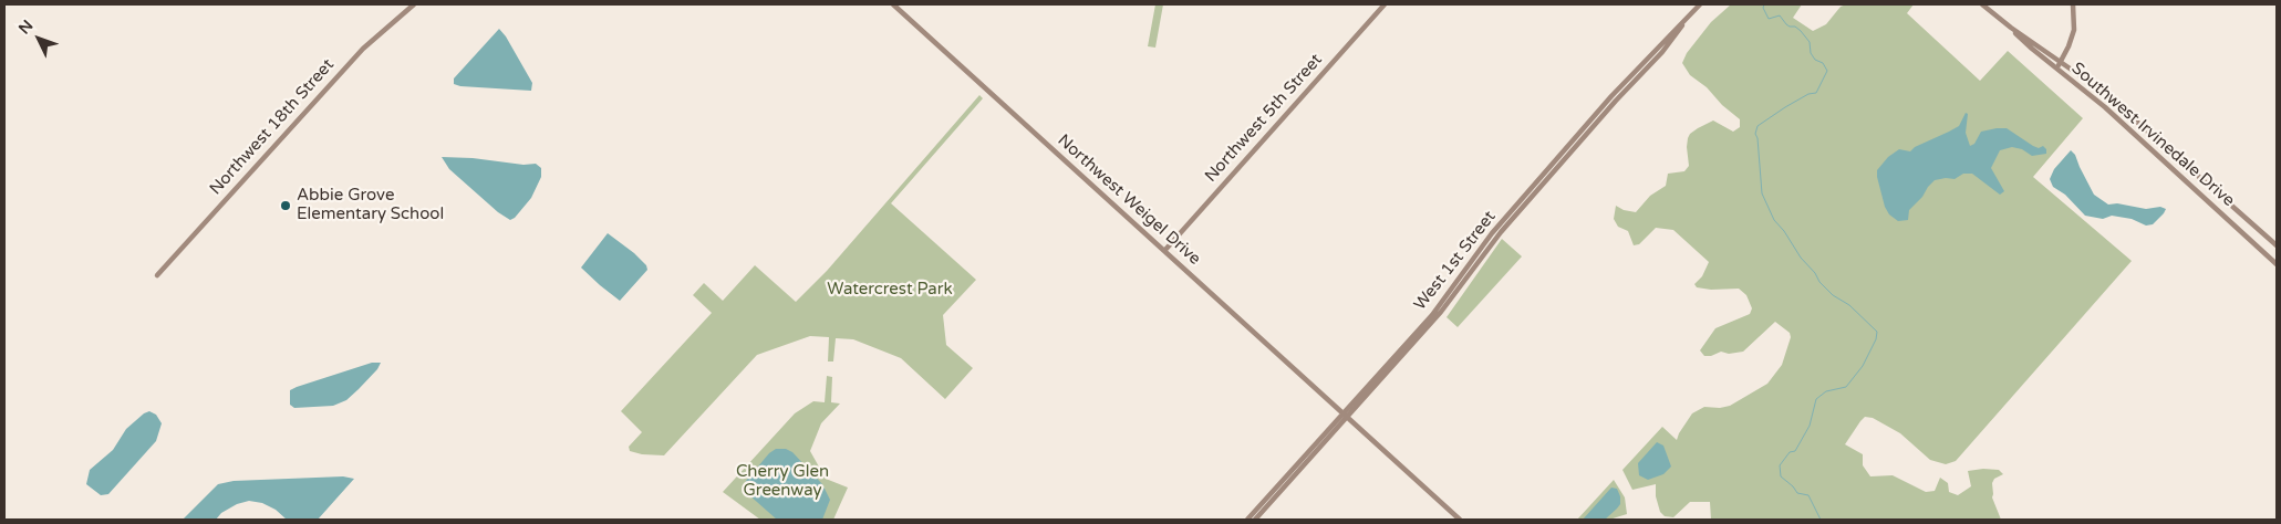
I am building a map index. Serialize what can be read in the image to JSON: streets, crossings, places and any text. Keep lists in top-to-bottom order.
{
  "streets": {
    "main road": [
      "Northwest 5th Street",
      "Northwest 18th Street",
      "Southwest Irvinedale Drive",
      "Northwest Weigel Drive",
      "West 1st Street"
    ]
  },
  "crossings": [
    ["Northwest 5th Street", "Northwest Weigel Drive"],
    ["Northwest Weigel Drive", "West 1st Street"]
  ],
  "parks": ["Watercrest Park", "Cherry Glen Greenway"],
  "places": ["Abbie Grove Elementary School"],
  "north": "top left"
}
